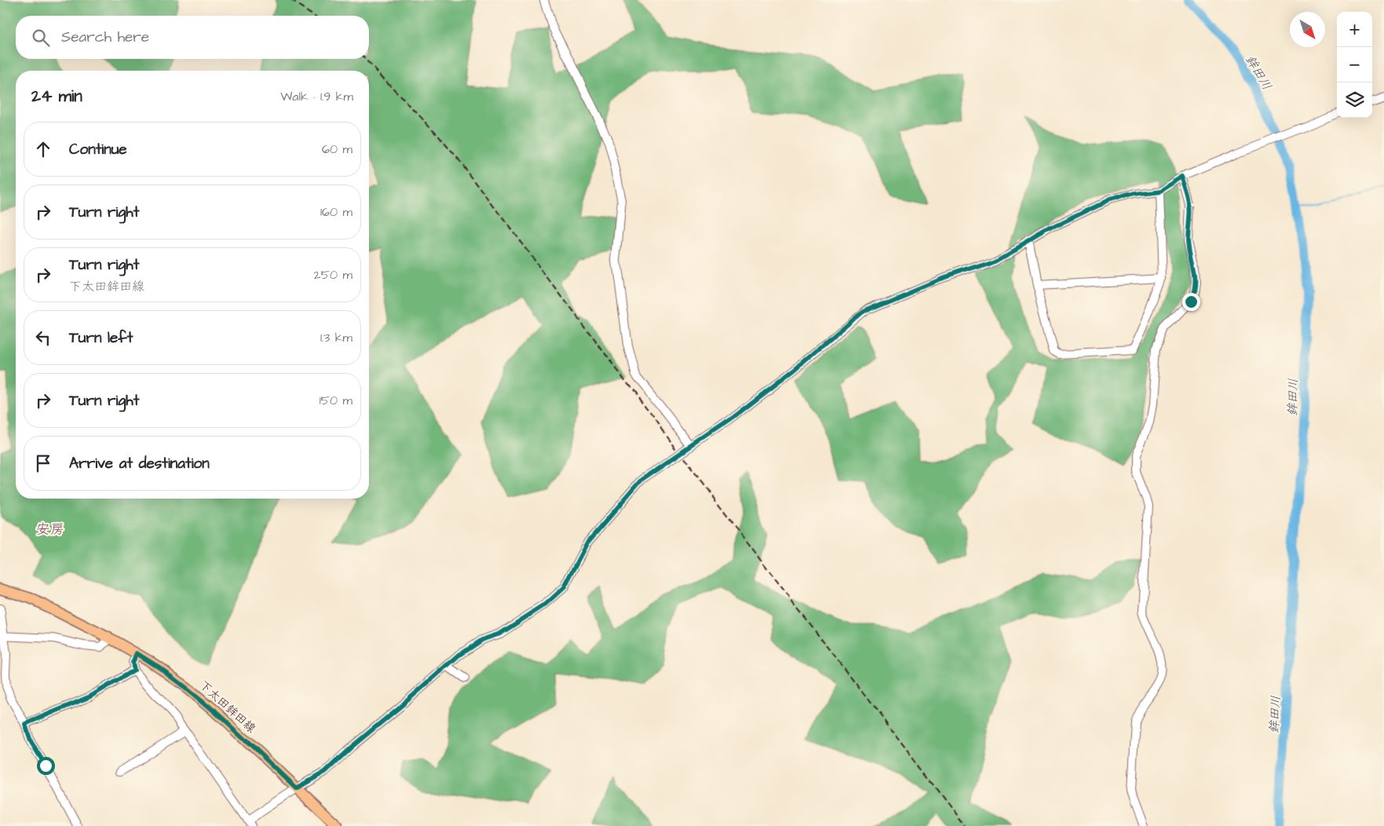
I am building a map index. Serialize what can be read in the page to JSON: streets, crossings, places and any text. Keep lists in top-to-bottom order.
{
  "streets": {
    "main road": ["下太田鉾田線"]
  },
  "districts": ["安房"],
  "water": ["鉾田川"],
  "north": "bottom right",
  "page": {
    "map_buttons": ["+", "−"],
    "search": "Search here",
    "heading": ["24 min", "Walk · 1.9 km"],
    "list": [
      ["Continue", "60 m"],
      ["Turn right", "160 m"],
      ["Turn right", "下太田鉾田線", "250 m"],
      ["Turn left", "1.3 km"],
      ["Turn right", "150 m"],
      "Arrive at destination"
    ]
  }
}
